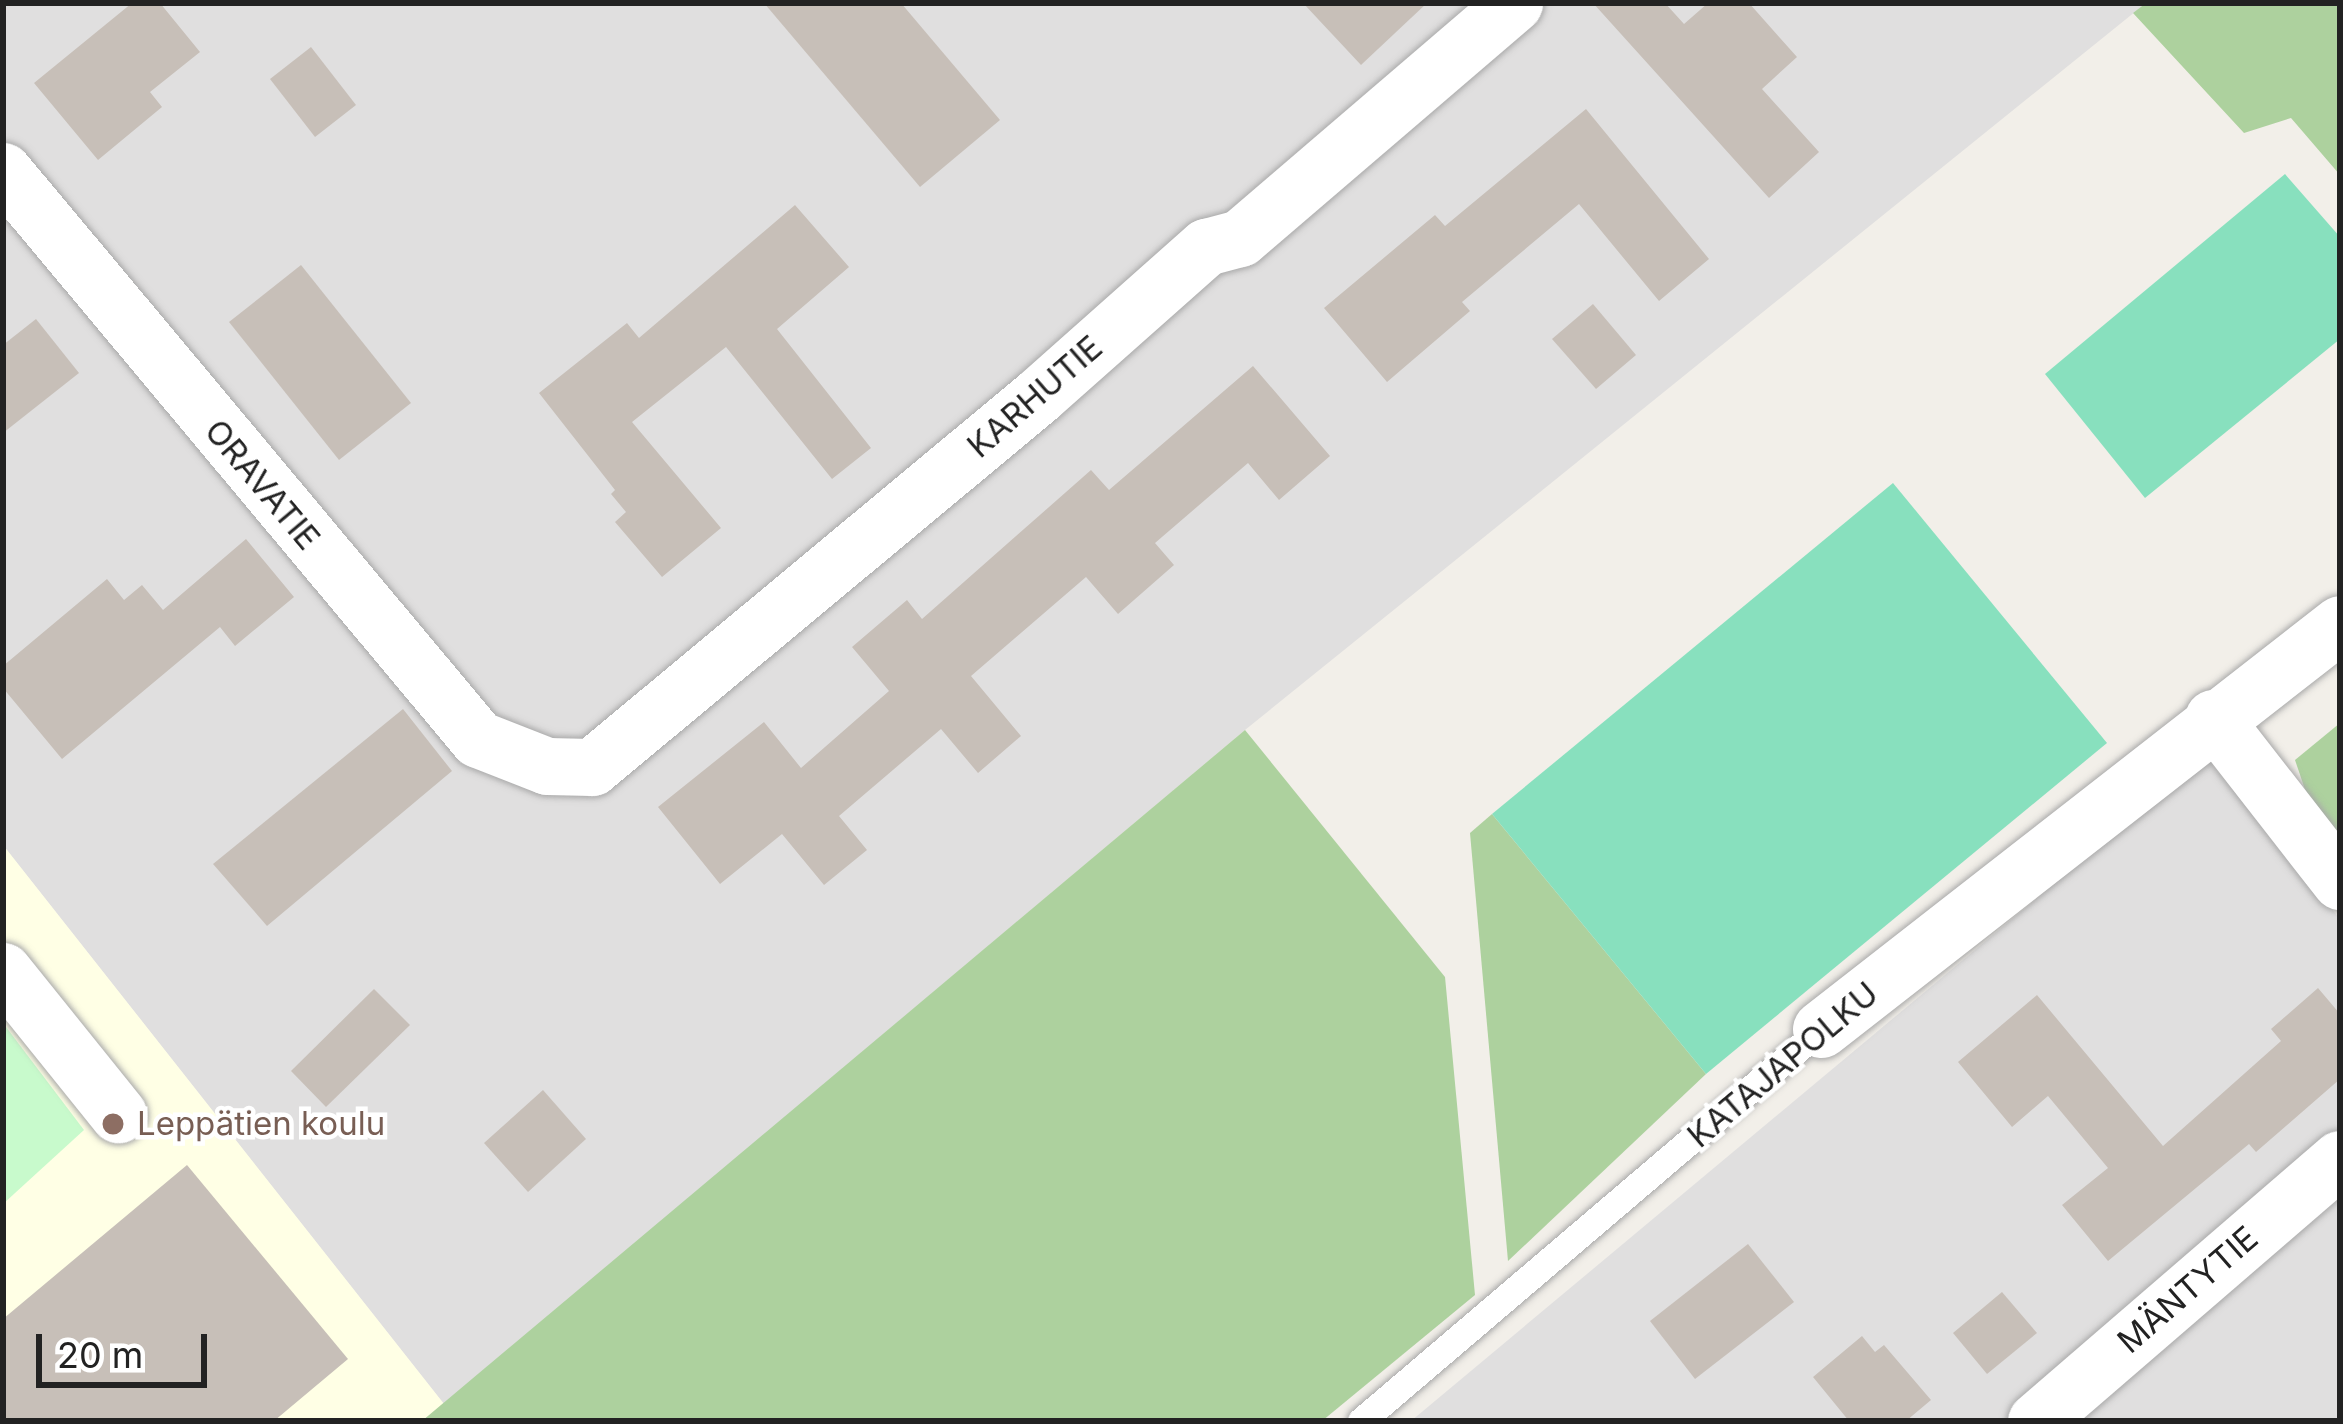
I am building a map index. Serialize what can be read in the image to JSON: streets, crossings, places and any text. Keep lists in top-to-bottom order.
{
  "streets": {
    "street": [
      "KARHUTIE",
      "ORAVATIE",
      "KATAJAPOLKU",
      "MÄNTYTIE"
    ]
  },
  "crossings": [
    ["KARHUTIE", "ORAVATIE"]
  ],
  "places": ["Leppätien koulu"],
  "scale_bar": "20 m"
}
